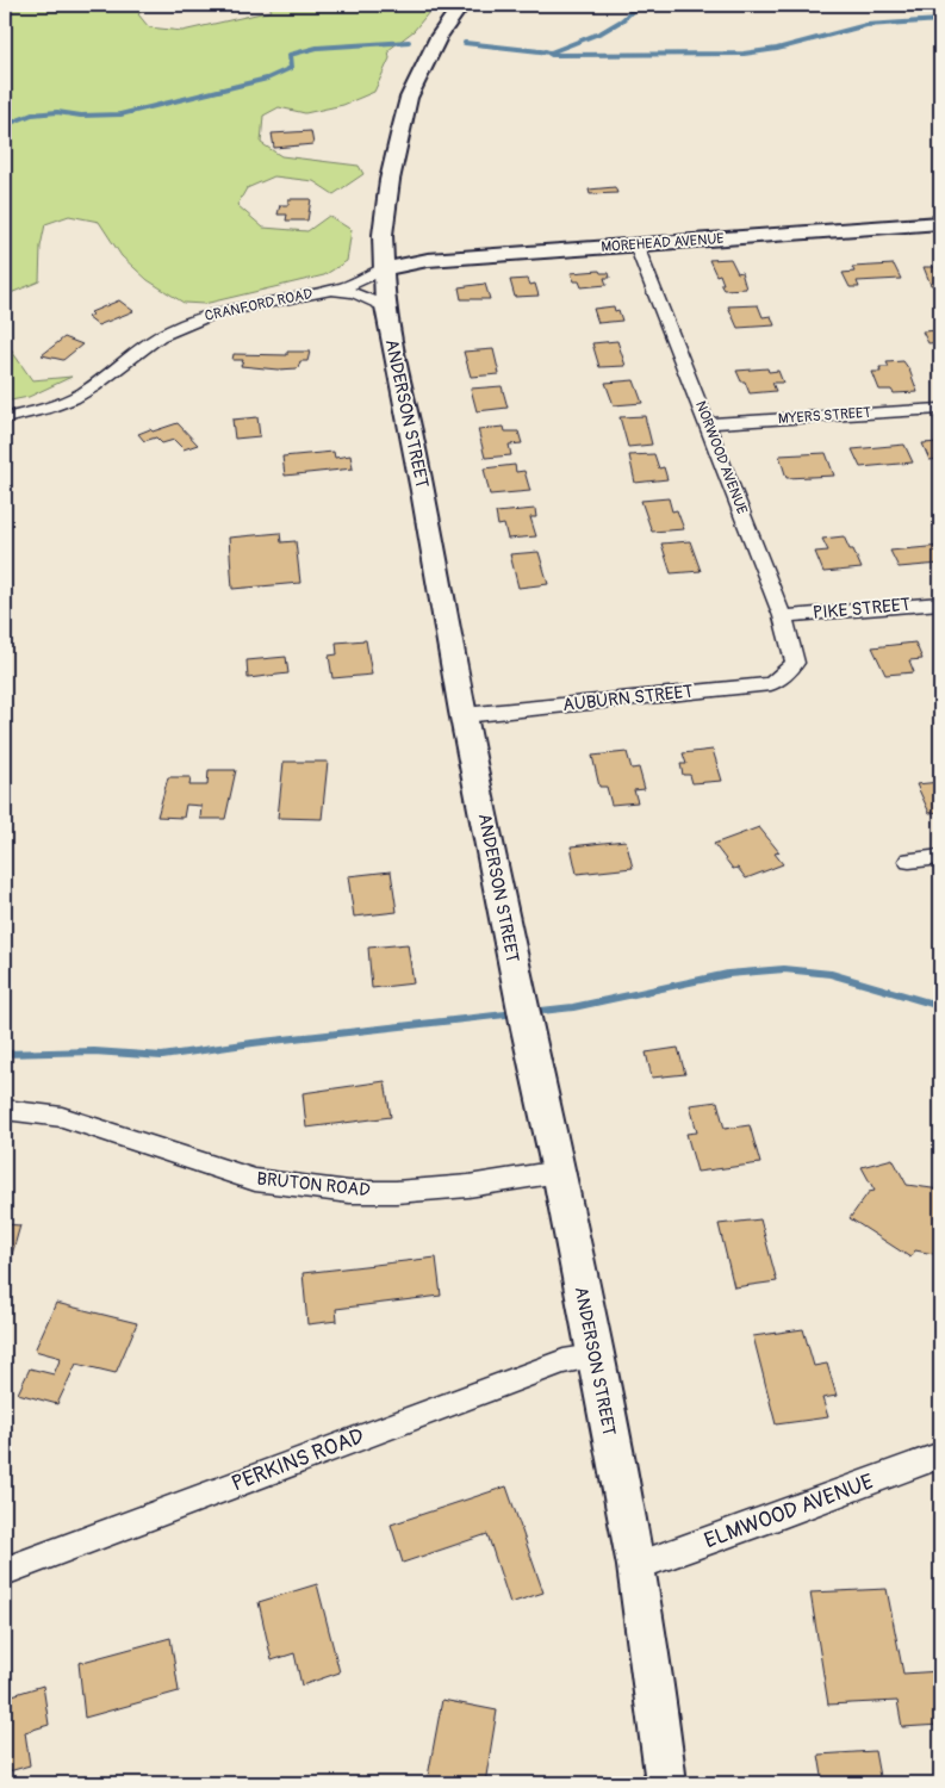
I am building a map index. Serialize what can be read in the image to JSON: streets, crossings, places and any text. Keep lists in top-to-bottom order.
{
  "streets": {
    "street": [
      "MOREHEAD AVENUE",
      "CRANFORD ROAD",
      "ANDERSON STREET",
      "MYERS STREET",
      "NORWOOD AVENUE",
      "PIKE STREET",
      "AUBURN STREET",
      "BRUTON ROAD",
      "PERKINS ROAD",
      "ELMWOOD AVENUE"
    ]
  },
  "crossings": [
    ["MOREHEAD AVENUE", "CRANFORD ROAD"],
    ["MOREHEAD AVENUE", "ANDERSON STREET"],
    ["MOREHEAD AVENUE", "NORWOOD AVENUE"],
    ["CRANFORD ROAD", "ANDERSON STREET"],
    ["ANDERSON STREET", "AUBURN STREET"],
    ["ANDERSON STREET", "BRUTON ROAD"],
    ["ANDERSON STREET", "PERKINS ROAD"],
    ["ANDERSON STREET", "ELMWOOD AVENUE"],
    ["MYERS STREET", "NORWOOD AVENUE"],
    ["NORWOOD AVENUE", "PIKE STREET"],
    ["NORWOOD AVENUE", "AUBURN STREET"]
  ]
}
